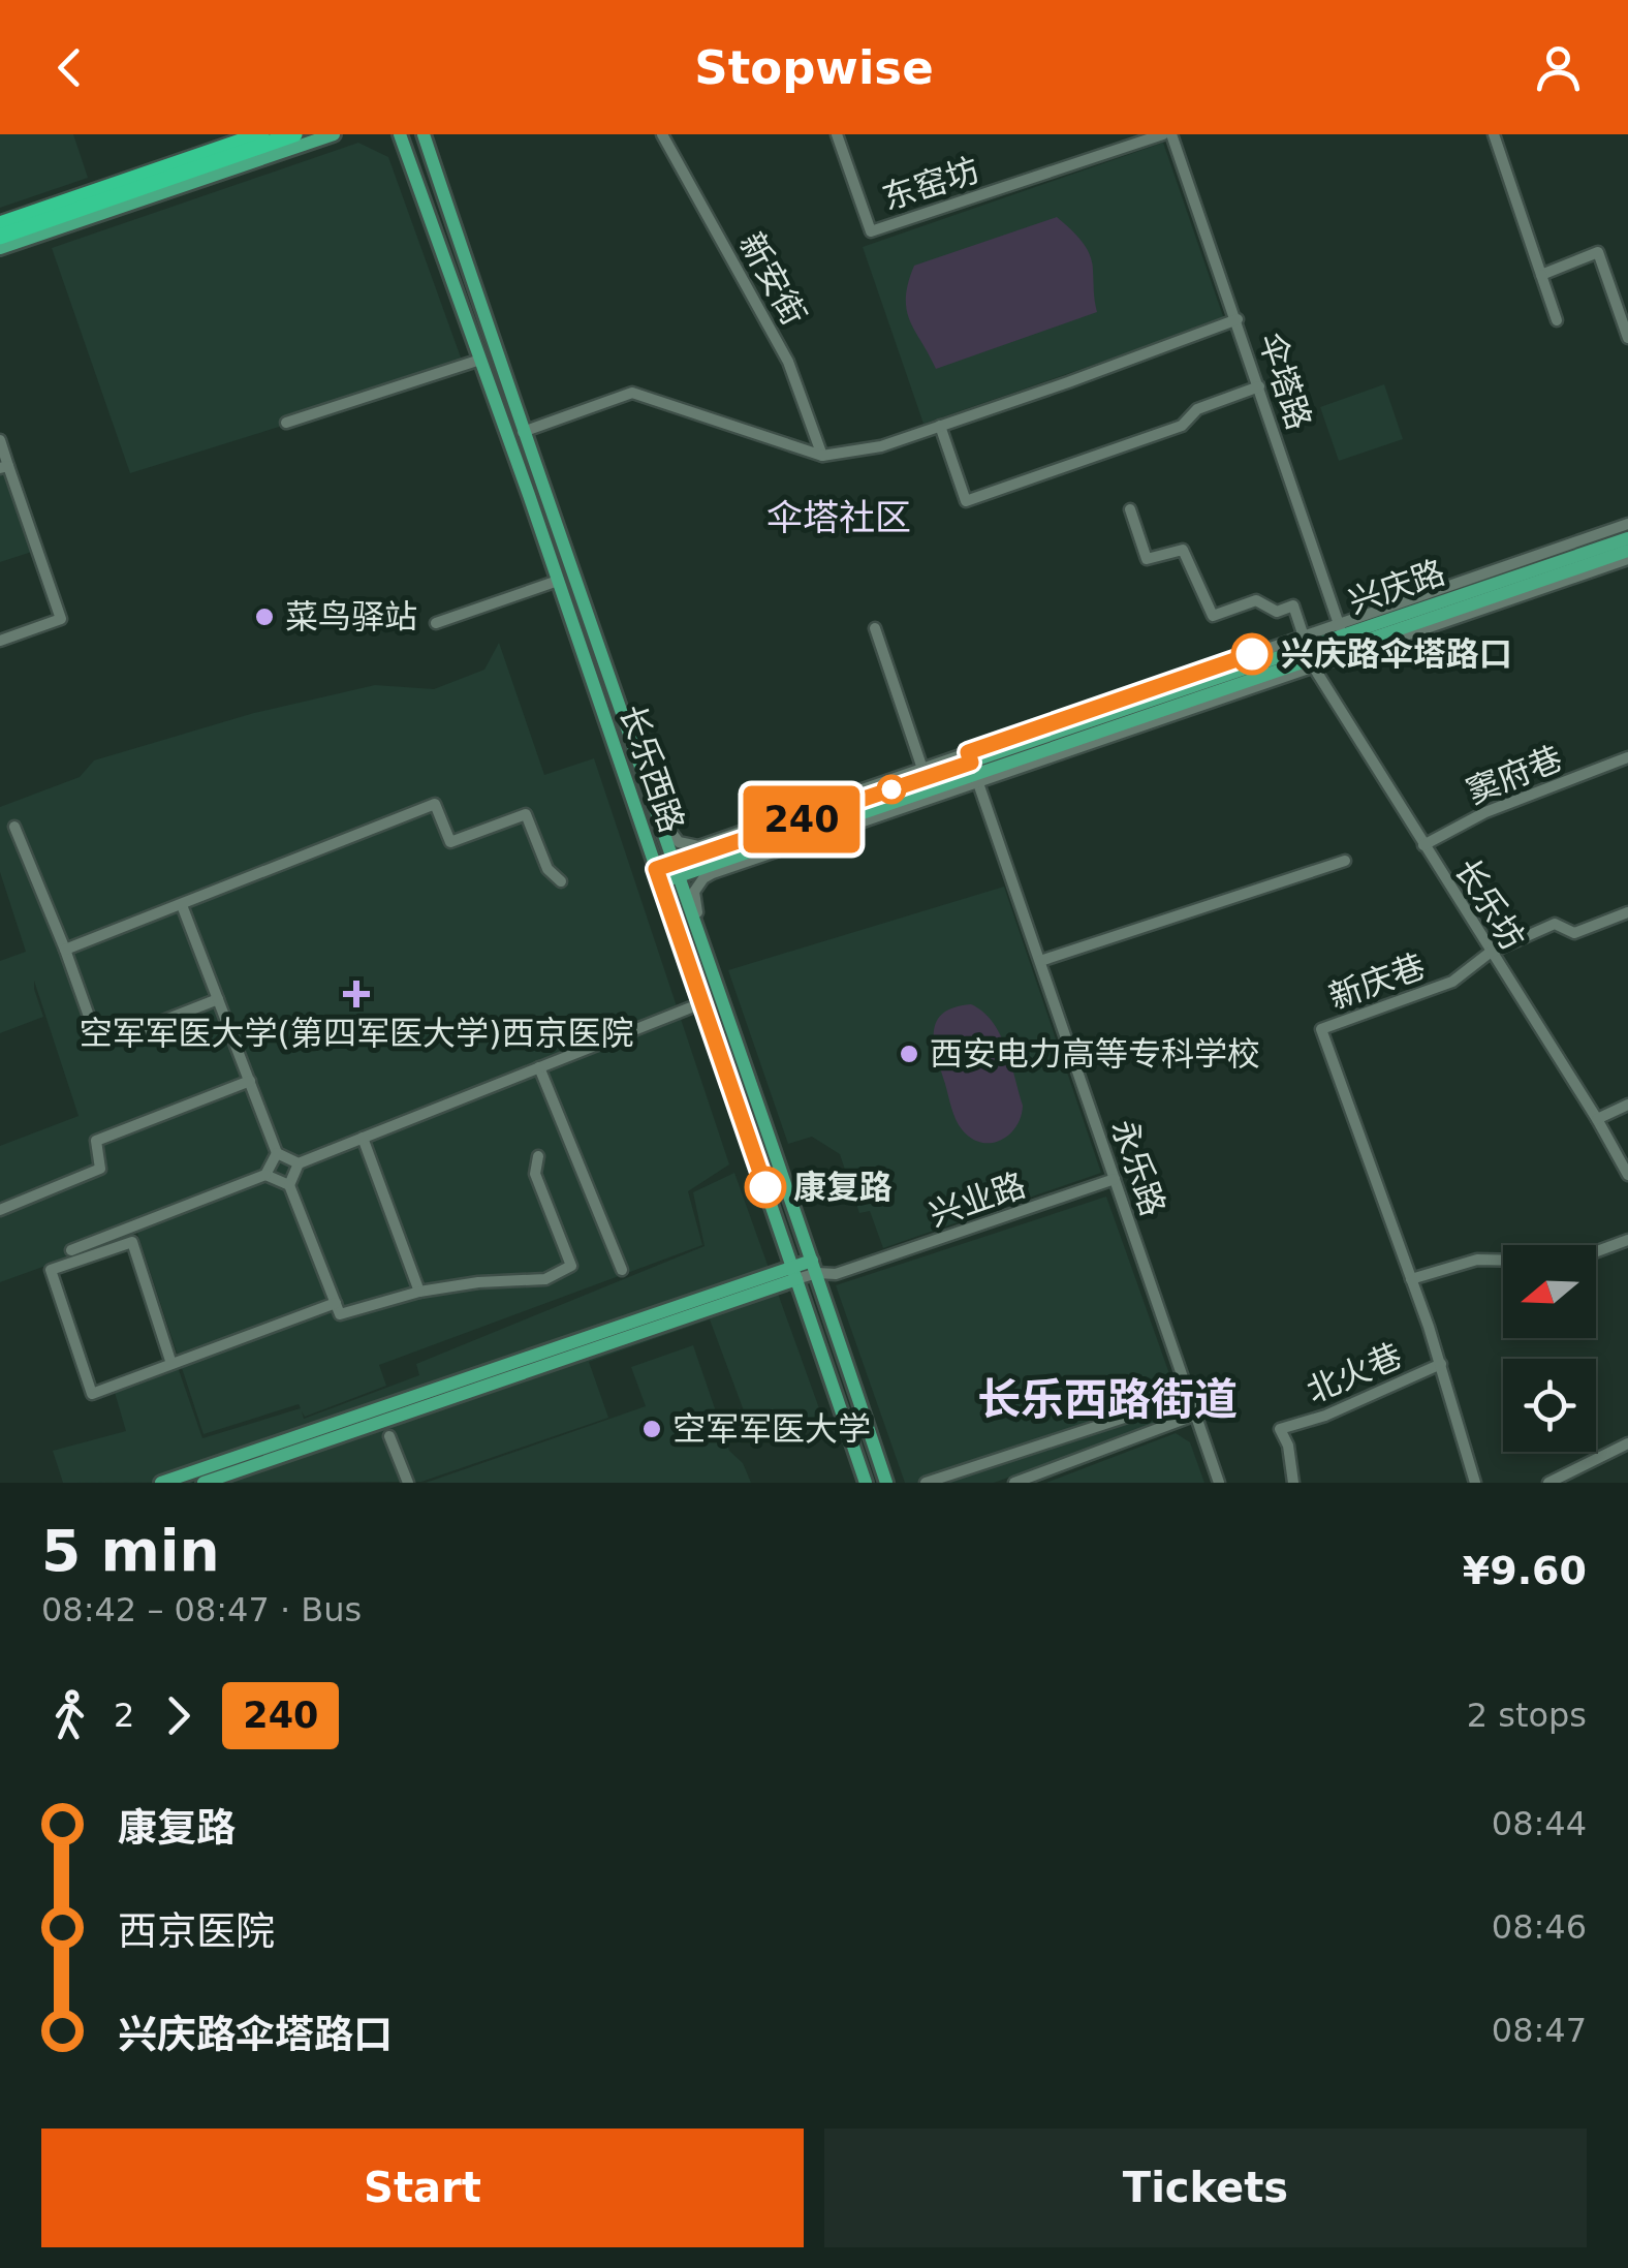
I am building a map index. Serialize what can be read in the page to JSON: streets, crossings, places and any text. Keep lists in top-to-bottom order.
{
  "streets": {
    "main road": ["兴庆路", "长乐西路"],
    "street": [
      "东窑坊",
      "新安街",
      "伞塔路",
      "窦府巷",
      "长乐坊",
      "新庆巷",
      "永乐路",
      "兴业路",
      "北火巷"
    ]
  },
  "crossings": [
    ["伞塔路", "兴庆路"],
    ["兴庆路", "长乐西路"],
    ["兴庆路", "长乐坊"],
    ["兴庆路", "永乐路"],
    ["长乐西路", "兴业路"],
    ["窦府巷", "长乐坊"],
    ["长乐坊", "新庆巷"],
    ["新庆巷", "北火巷"],
    ["永乐路", "兴业路"]
  ],
  "districts": ["伞塔社区", "长乐西路街道"],
  "places": {
    "other": [
      "菜鸟驿站",
      "兴庆路伞塔路口",
      "西安电力高等专科学校",
      "康复路",
      "空军军医大学"
    ],
    "health": ["空军军医大学(第四军医大学)西京医院"]
  },
  "lines": ["bus line 240"],
  "north": "left",
  "page": {
    "header": "Stopwise",
    "on_map": "240",
    "heading": ["5 min", "08:42 – 08:47 · Bus", "¥9.60"],
    "legs": ["2", "240", "2 stops"],
    "list": [
      {
        "name": "康复路",
        "value": "08:44"
      },
      {
        "name": "西京医院",
        "value": "08:46"
      },
      {
        "name": "兴庆路伞塔路口",
        "value": "08:47"
      }
    ],
    "buttons": ["Start", "Tickets"]
  }
}
